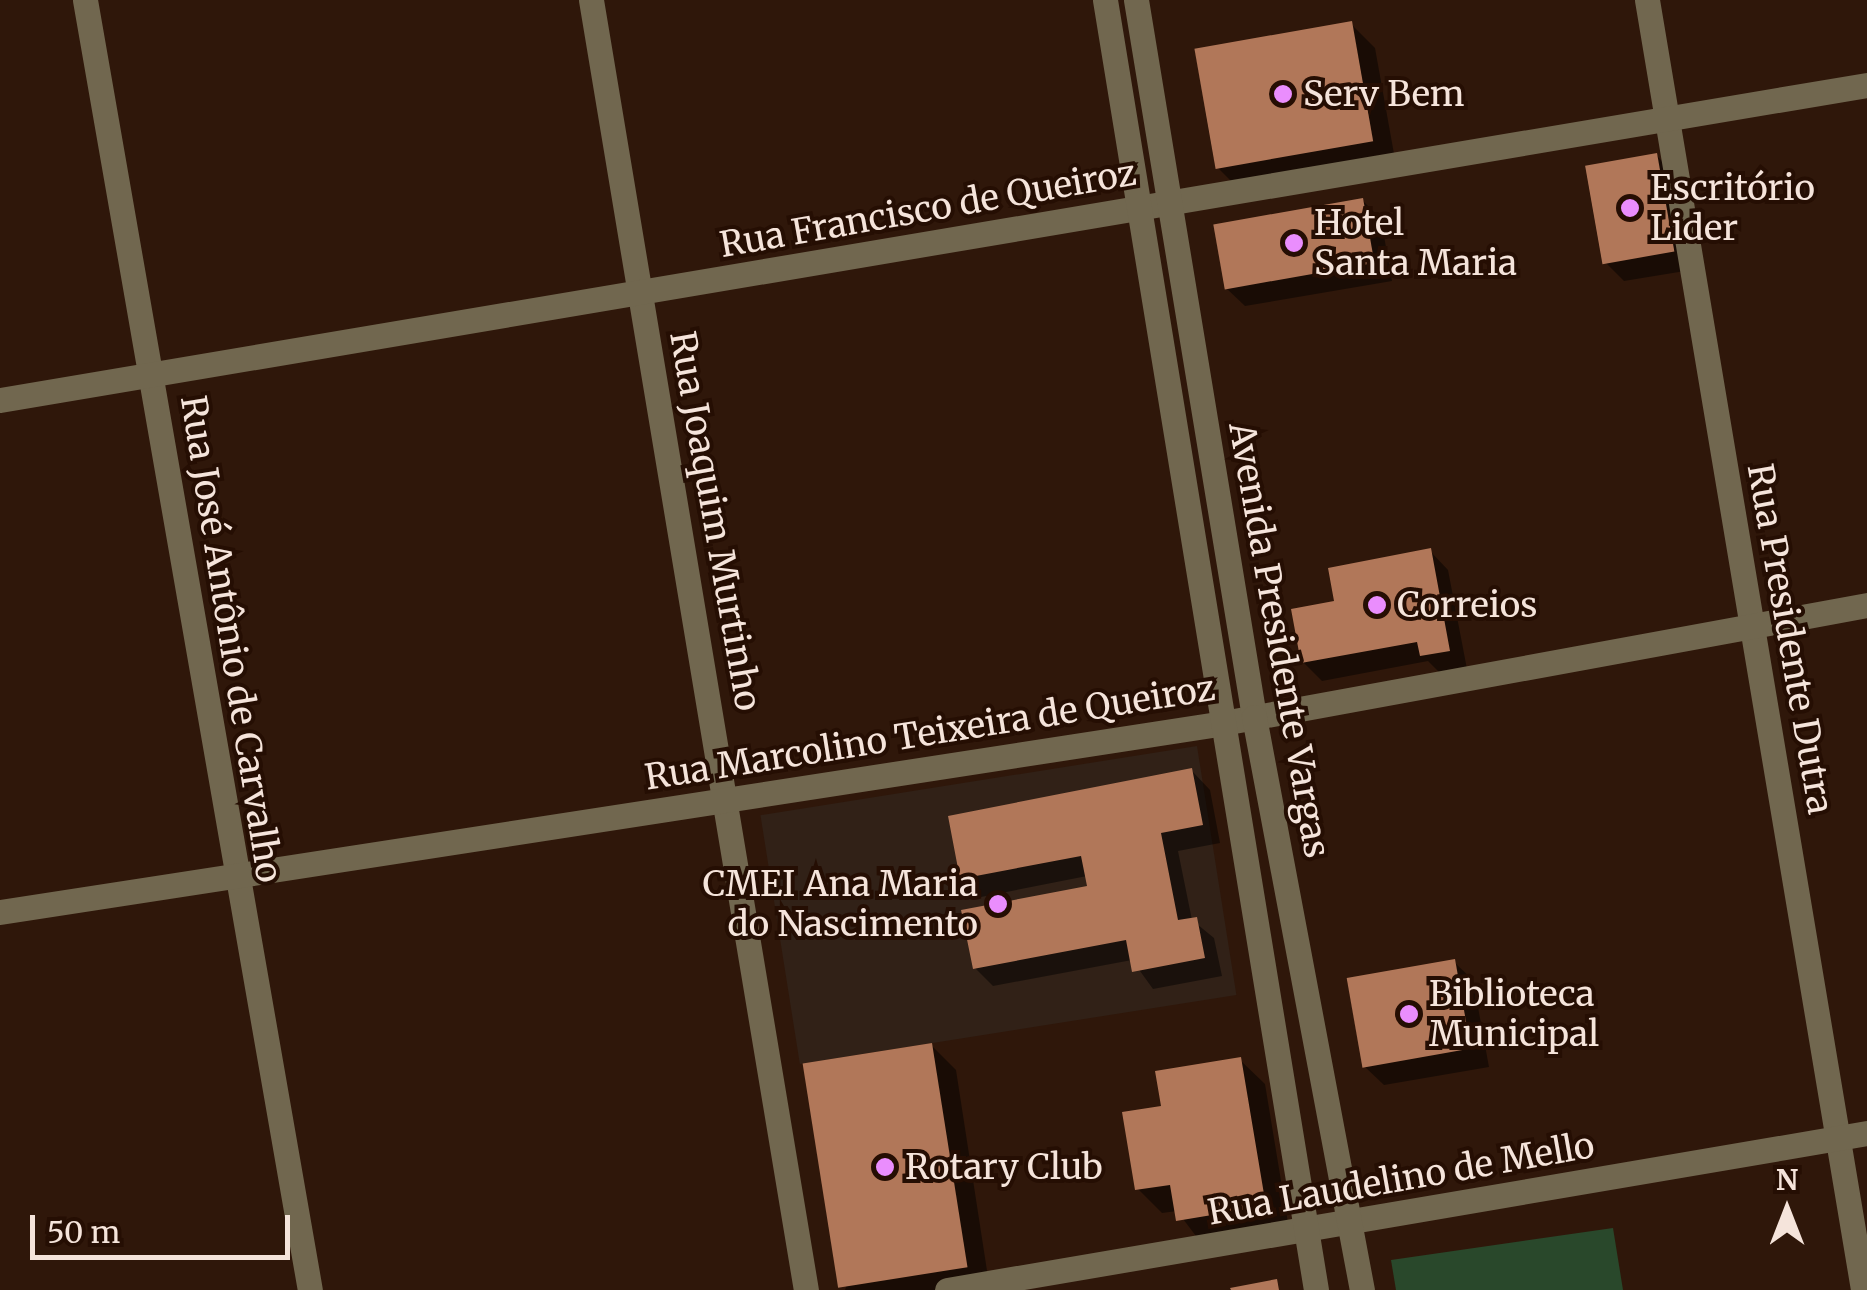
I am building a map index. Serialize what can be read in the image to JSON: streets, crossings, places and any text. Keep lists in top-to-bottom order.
{
  "streets": {
    "street": [
      "Rua Francisco de Queiroz",
      "Rua Joaquim Murtinho",
      "Rua José Antônio de Carvalho",
      "Rua Presidente Dutra",
      "Avenida Presidente Vargas",
      "Rua Marcolino Teixeira de Queiroz",
      "Rua Laudelino de Mello"
    ]
  },
  "crossings": [
    ["Rua Francisco de Queiroz", "Rua Joaquim Murtinho"],
    ["Rua Francisco de Queiroz", "Rua José Antônio de Carvalho"],
    ["Rua Francisco de Queiroz", "Rua Presidente Dutra"],
    ["Rua Francisco de Queiroz", "Avenida Presidente Vargas"],
    ["Rua Joaquim Murtinho", "Rua Marcolino Teixeira de Queiroz"],
    ["Rua José Antônio de Carvalho", "Rua Marcolino Teixeira de Queiroz"],
    ["Rua Presidente Dutra", "Rua Marcolino Teixeira de Queiroz"],
    ["Rua Presidente Dutra", "Rua Laudelino de Mello"],
    ["Avenida Presidente Vargas", "Rua Marcolino Teixeira de Queiroz"],
    ["Avenida Presidente Vargas", "Rua Laudelino de Mello"]
  ],
  "places": [
    "Serv Bem",
    "Escritório Lider",
    "Hotel Santa Maria",
    "Correios",
    "CMEI Ana Maria do Nascimento",
    "Biblioteca Municipal",
    "Rotary Club"
  ],
  "scale_bar": "50 m",
  "north": "top"
}
